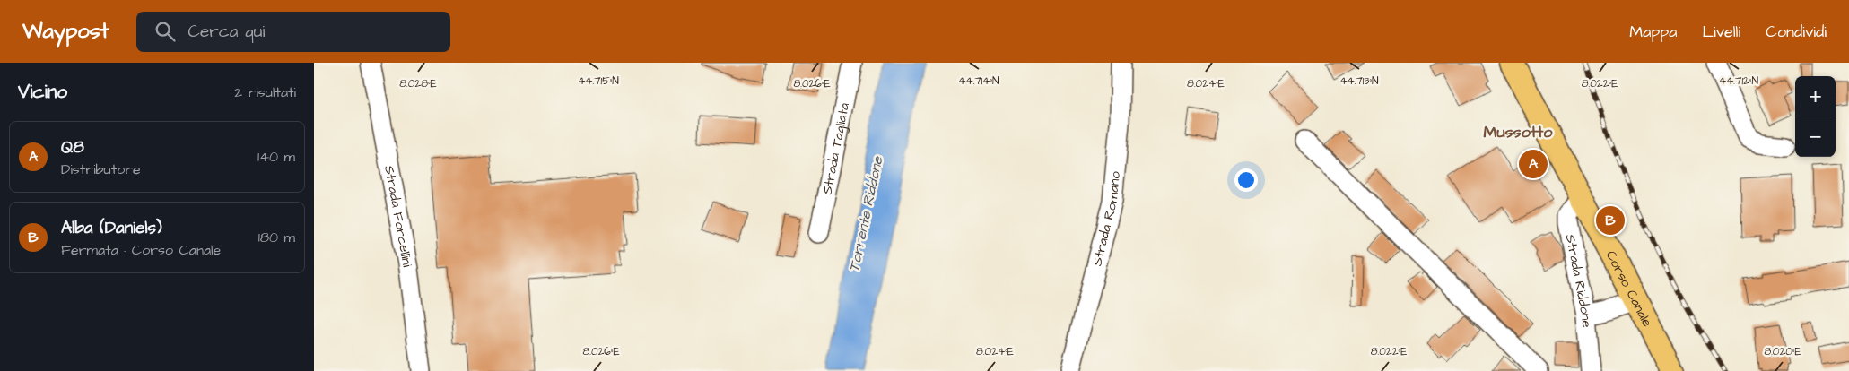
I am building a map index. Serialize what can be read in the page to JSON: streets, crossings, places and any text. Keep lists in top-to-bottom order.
{
  "streets": {
    "main road": ["Corso Canale"],
    "street": [
      "Strada Tagliata",
      "Strada Forcellini",
      "Strada Romano",
      "Strada Riddone"
    ]
  },
  "crossings": [
    ["Strada Riddone", "Corso Canale"]
  ],
  "districts": ["Mussotto"],
  "water": ["Torrente Riddone"],
  "page": {
    "header": "Waypost",
    "search": "Cerca qui",
    "nav": ["Mappa", "Livelli", "Condividi"],
    "heading": ["Vicino", "2 risultati"],
    "map_buttons": ["+", "−"],
    "list": [
      {
        "mark": "A",
        "name": "Q8",
        "note": "Distributore",
        "value": "140 m"
      },
      {
        "mark": "B",
        "name": "Alba (Daniels)",
        "note": "Fermata · Corso Canale",
        "value": "180 m"
      }
    ],
    "pins": ["A", "B"]
  },
  "coordinates": [
    "44.715°N",
    "44.714°N",
    "44.712°N",
    "44.713°N",
    "8.028°E",
    "8.026°E",
    "8.024°E",
    "8.022°E",
    "8.020°E"
  ]
}
